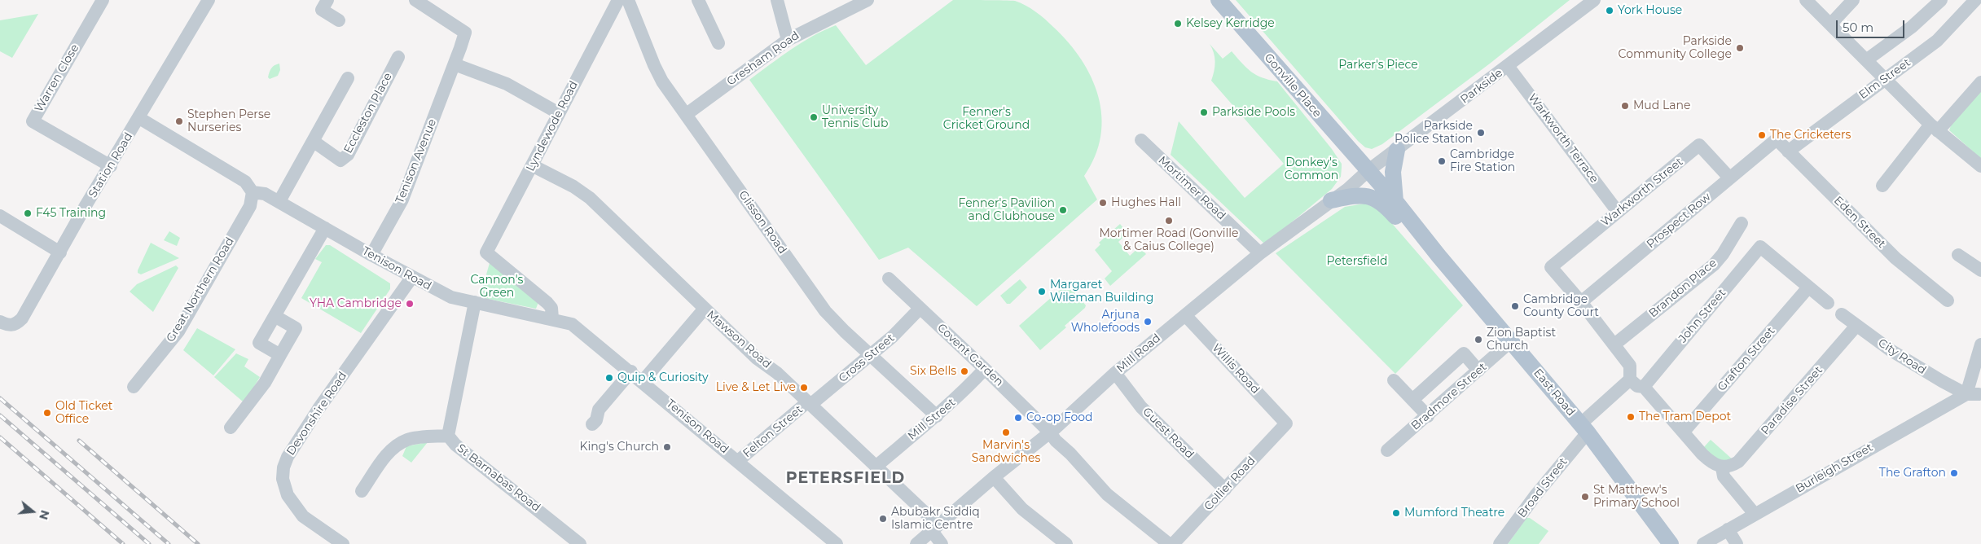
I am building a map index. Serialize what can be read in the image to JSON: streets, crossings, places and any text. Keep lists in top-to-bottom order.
{
  "streets": {
    "main road": ["Gonville Place", "East Road"],
    "street": [
      "Gresham Road",
      "Warren Close",
      "Elm Street",
      "Parkside",
      "Eccleston Place",
      "Lyndewode Road",
      "Warkworth Terrace",
      "Tenison Avenue",
      "Station Road",
      "Mortimer Road",
      "Warkworth Street",
      "Prospect Row",
      "Glisson Road",
      "Eden Street",
      "Tenison Road",
      "Brandon Place",
      "Great Northern Road",
      "John Street",
      "Mawson Road",
      "Mill Road",
      "Covent Garden",
      "City Road",
      "Cross Street",
      "Grafton Street",
      "Willis Road",
      "Bradmore Street",
      "Paradise Street",
      "Devonshire Road",
      "Mill Street",
      "Felton Street",
      "Guest Road",
      "Burleigh Street",
      "St Barnabas Road",
      "Collier Road",
      "Broad Street"
    ]
  },
  "crossings": [
    ["Gresham Road", "Glisson Road"],
    ["Warren Close", "Station Road"],
    ["Elm Street", "Eden Street"],
    ["Gonville Place", "Parkside"],
    ["Gonville Place", "Mill Road"],
    ["Gonville Place", "East Road"],
    ["Parkside", "Warkworth Terrace"],
    ["Parkside", "Mill Road"],
    ["Parkside", "East Road"],
    ["Lyndewode Road", "Tenison Road"],
    ["Lyndewode Road", "Mawson Road"],
    ["Warkworth Terrace", "Warkworth Street"],
    ["Tenison Avenue", "Tenison Road"],
    ["Station Road", "Tenison Road"],
    ["Mortimer Road", "Mill Road"],
    ["Warkworth Street", "Prospect Row"],
    ["Prospect Row", "Eden Street"],
    ["Glisson Road", "Cross Street"],
    ["Glisson Road", "Mill Street"],
    ["Tenison Road", "Great Northern Road"],
    ["Tenison Road", "Devonshire Road"],
    ["Tenison Road", "Felton Street"],
    ["Tenison Road", "St Barnabas Road"],
    ["John Street", "Grafton Street"],
    ["Mawson Road", "Mill Road"],
    ["Mawson Road", "Cross Street"],
    ["Mawson Road", "Mill Street"],
    ["Mawson Road", "Felton Street"],
    ["Mill Road", "Covent Garden"],
    ["Mill Road", "Willis Road"],
    ["Mill Road", "East Road"],
    ["Mill Road", "Guest Road"],
    ["Covent Garden", "Cross Street"],
    ["Covent Garden", "Mill Street"],
    ["City Road", "Paradise Street"],
    ["City Road", "Burleigh Street"],
    ["Cross Street", "Felton Street"],
    ["Willis Road", "Collier Road"],
    ["East Road", "Bradmore Street"],
    ["East Road", "Broad Street"],
    ["Guest Road", "Collier Road"]
  ],
  "districts": ["PETERSFIELD"],
  "parks": [
    "Parker's Piece",
    "Fenner's Cricket Ground",
    "Donkey's Common",
    "Petersfield",
    "Cannon's Green"
  ],
  "places": [
    "York House",
    "Kelsey Kerridge",
    "Parkside Community College",
    "Mud Lane",
    "Parkside Pools",
    "University Tennis Club",
    "Stephen Perse Nurseries",
    "Parkside Police Station",
    "The Cricketers",
    "Cambridge Fire Station",
    "Hughes Hall",
    "Fenner's Pavilion and Clubhouse",
    "F45 Training",
    "Mortimer Road (Gonville & Caius College)",
    "Margaret Wileman Building",
    "YHA Cambridge",
    "Cambridge County Court",
    "Arjuna Wholefoods",
    "Zion Baptist Church",
    "Six Bells",
    "Quip & Curiosity",
    "Live & Let Live",
    "Old Ticket Office",
    "The Tram Depot",
    "Co-op Food",
    "Marvin's Sandwiches",
    "King's Church",
    "The Grafton",
    "St Matthew's Primary School",
    "Mumford Theatre",
    "Abubakr Siddiq Islamic Centre"
  ],
  "scale_bar": "50 m",
  "north": "right"
}
